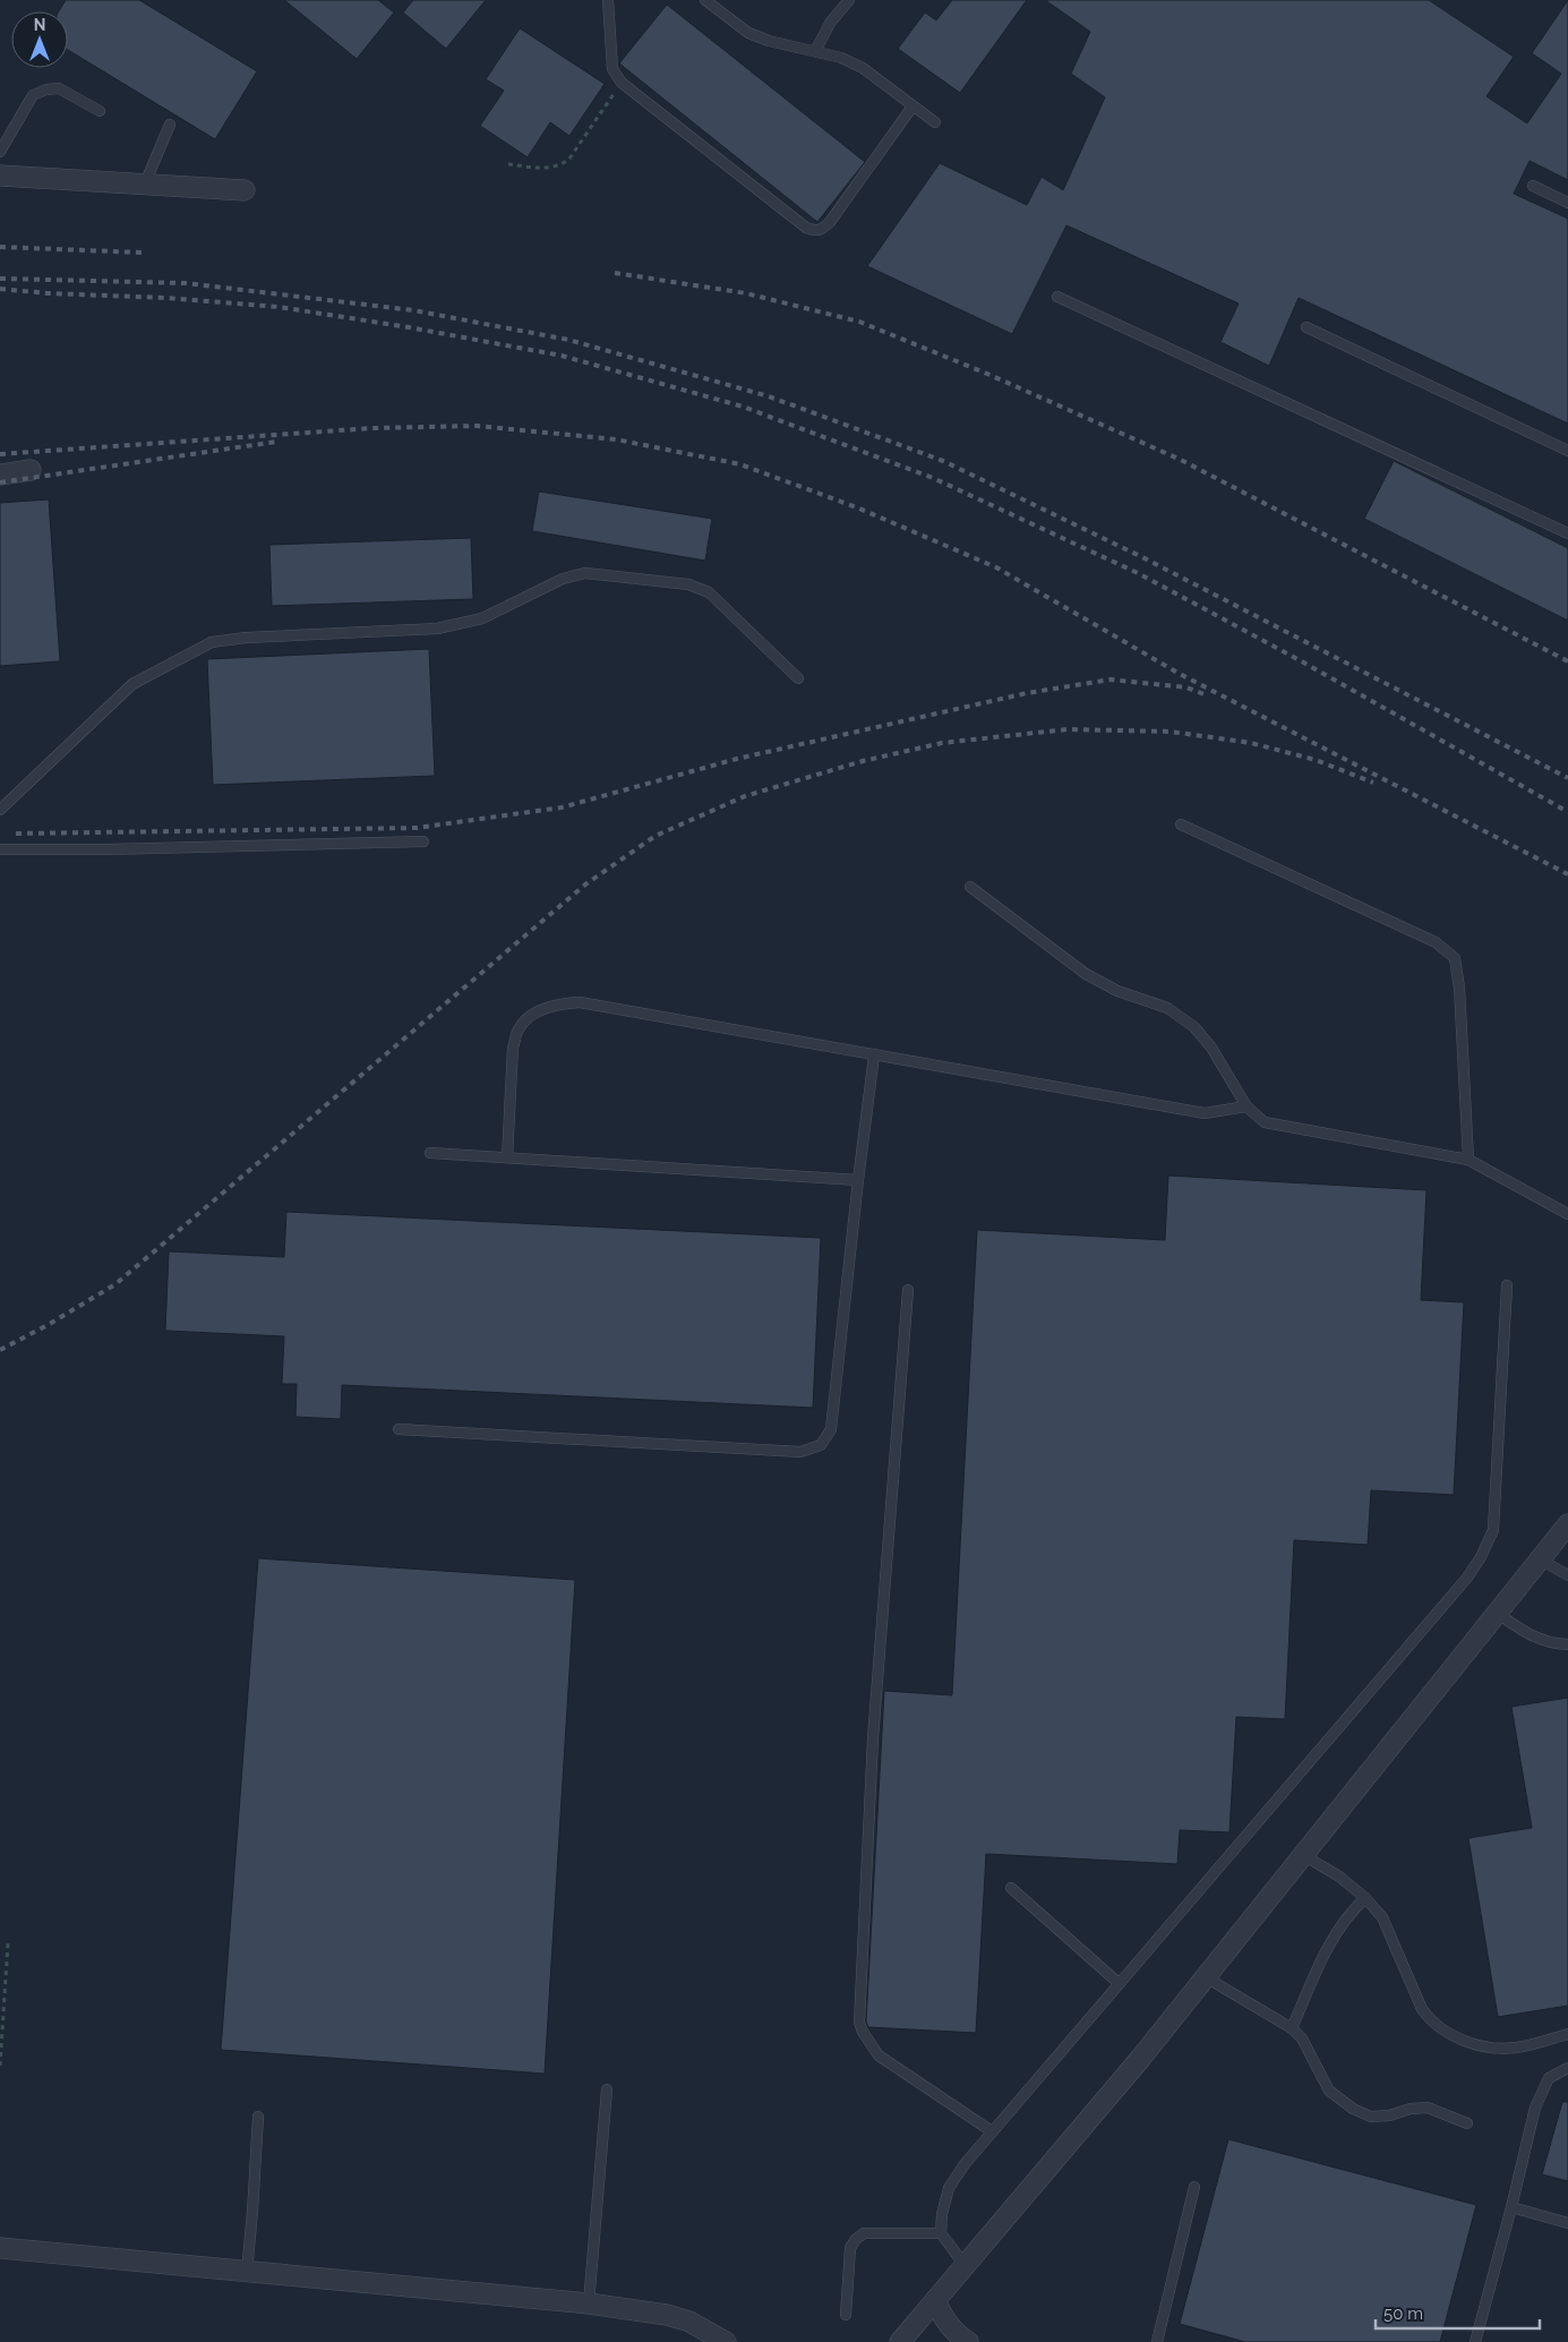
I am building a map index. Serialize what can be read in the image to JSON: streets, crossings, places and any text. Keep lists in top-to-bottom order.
{
  "scale_bar": "50 m",
  "north": "top"
}
